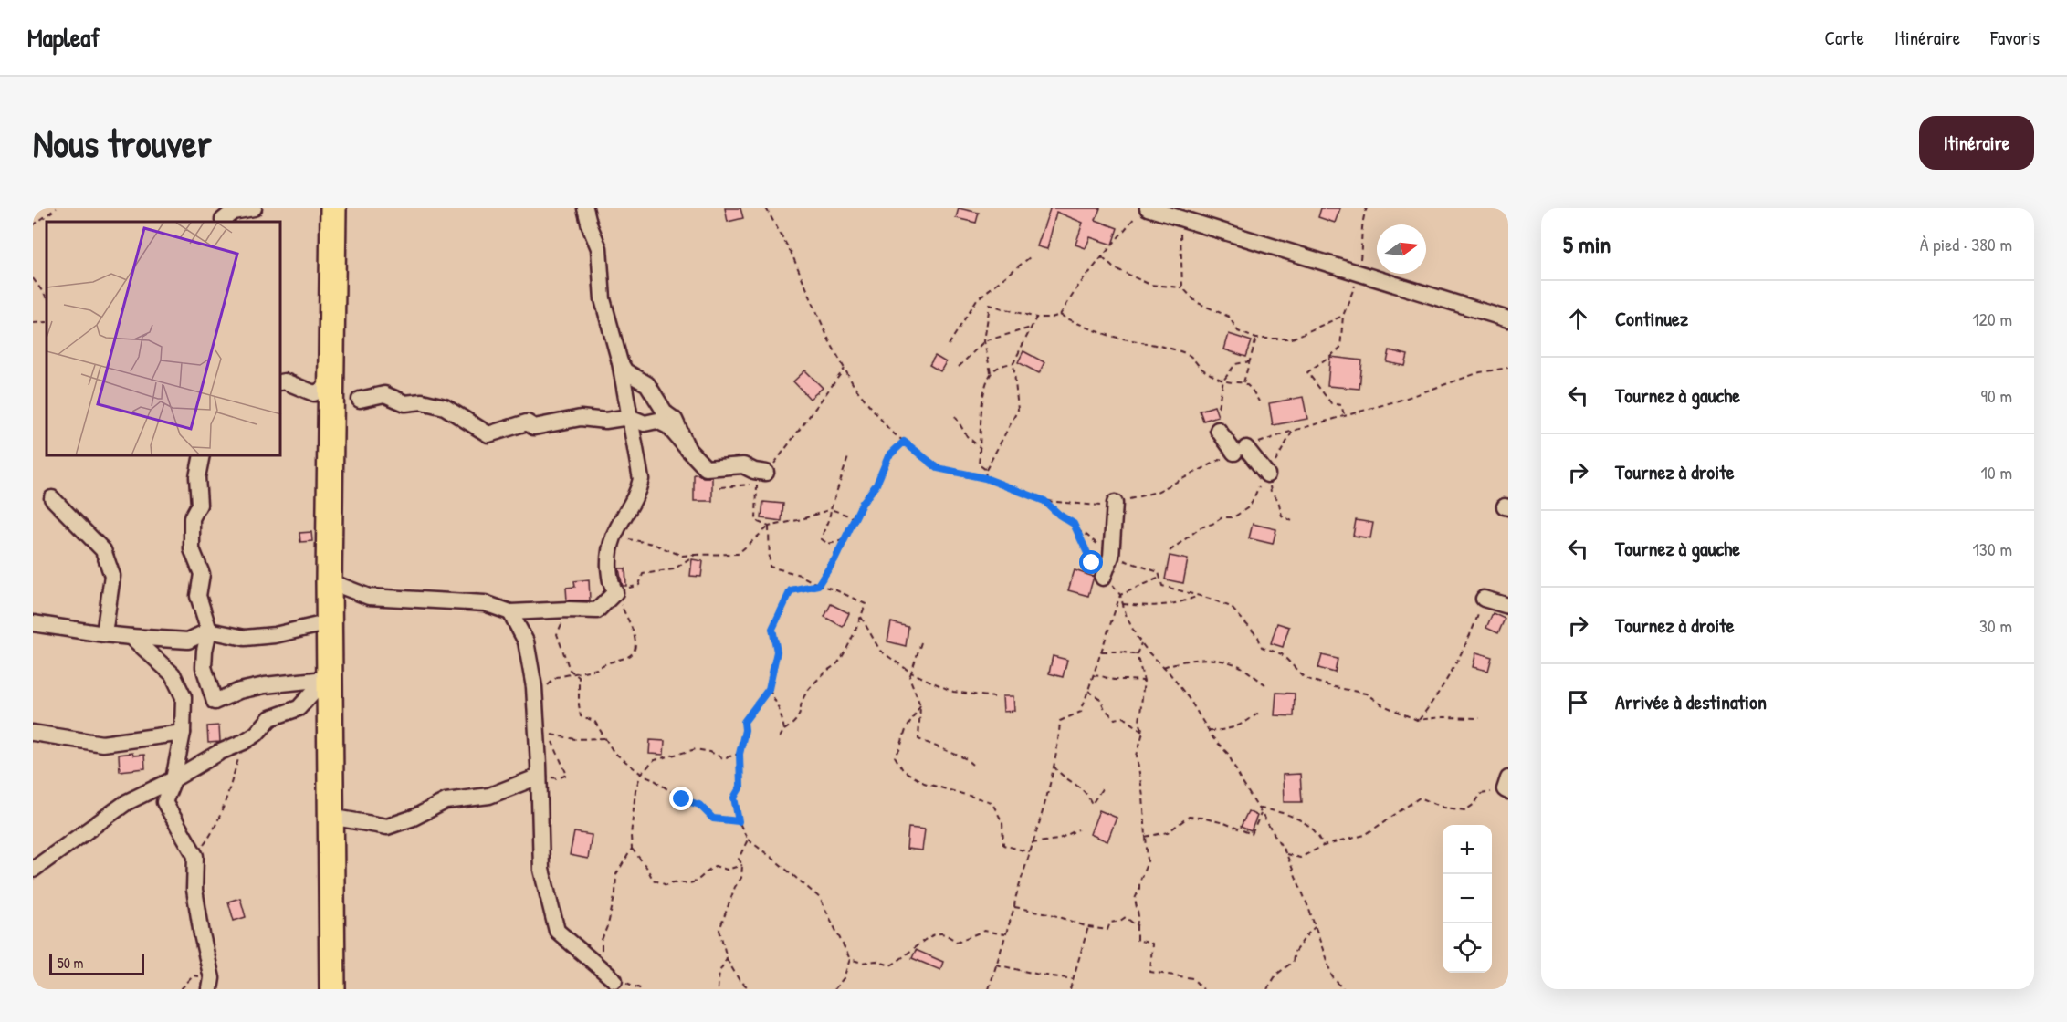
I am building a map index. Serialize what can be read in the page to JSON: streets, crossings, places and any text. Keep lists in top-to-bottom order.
{
  "scale_bar": "50 m",
  "north": "right",
  "page": {
    "header": "Mapleaf",
    "nav": ["Carte", "Itinéraire", "Favoris"],
    "buttons": "Itinéraire",
    "title": "Nous trouver",
    "heading": ["5 min", "À pied · 380 m"],
    "list": [
      ["Continuez", "120 m"],
      ["Tournez à gauche", "90 m"],
      ["Tournez à droite", "10 m"],
      ["Tournez à gauche", "130 m"],
      ["Tournez à droite", "30 m"],
      "Arrivée à destination"
    ],
    "map_buttons": ["+", "−"],
    "scale": "50 m"
  }
}
